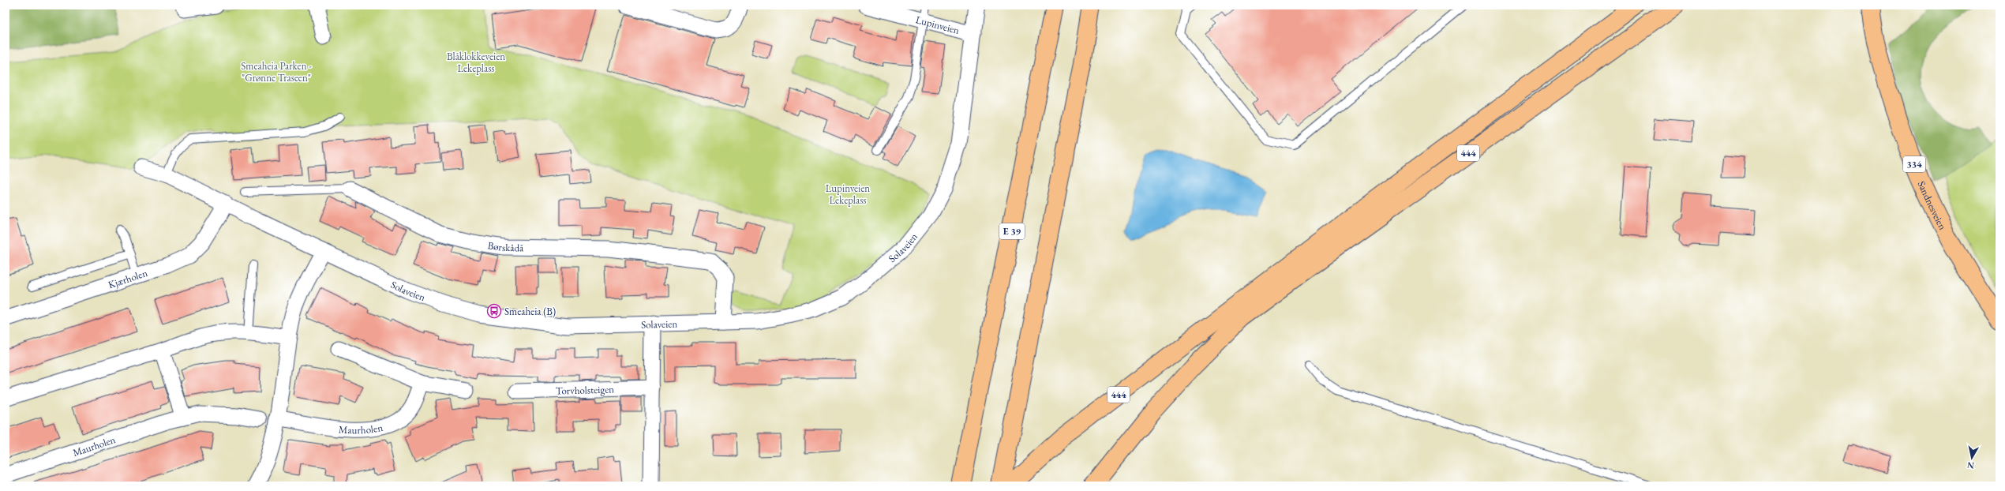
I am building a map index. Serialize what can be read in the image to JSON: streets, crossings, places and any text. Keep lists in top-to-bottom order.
{
  "streets": {
    "main road": [
      "444",
      "334",
      "Sandnesveien",
      "E 39"
    ],
    "street": [
      "Lupinveien",
      "Børskådå",
      "Solaveien",
      "Kjærholen",
      "Torvholsteigen",
      "Maurholen"
    ]
  },
  "crossings": [
    ["Lupinveien", "Solaveien"],
    ["Børskådå", "Solaveien"],
    ["Solaveien", "Kjærholen"]
  ],
  "parks": ["Blåklokkeveien Lekeplass", "Smeaheia Parken - \"Grønne Traseen\"", "Lupinveien Lekeplass"],
  "places": {
    "bus stop": ["Smeaheia (B)"]
  },
  "north": "bottom"
}
